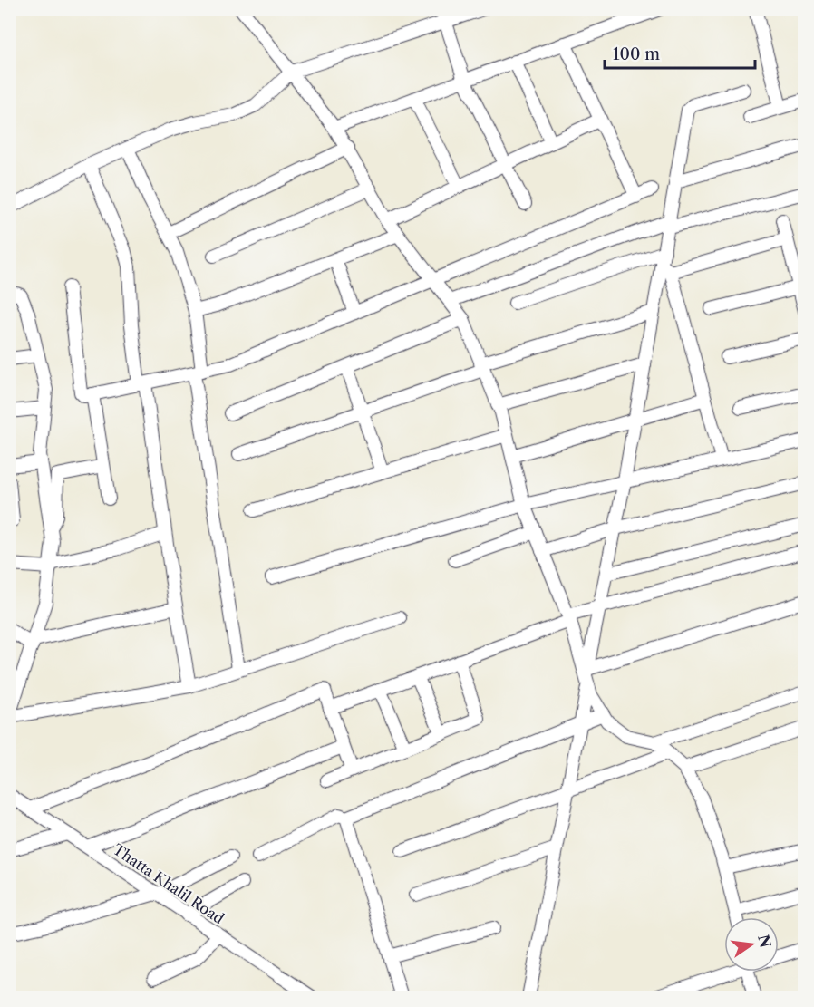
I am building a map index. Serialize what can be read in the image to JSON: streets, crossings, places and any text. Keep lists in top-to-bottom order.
{
  "streets": {
    "street": ["Thatta Khalil Road"]
  },
  "scale_bar": "100 m",
  "north": "right"
}
